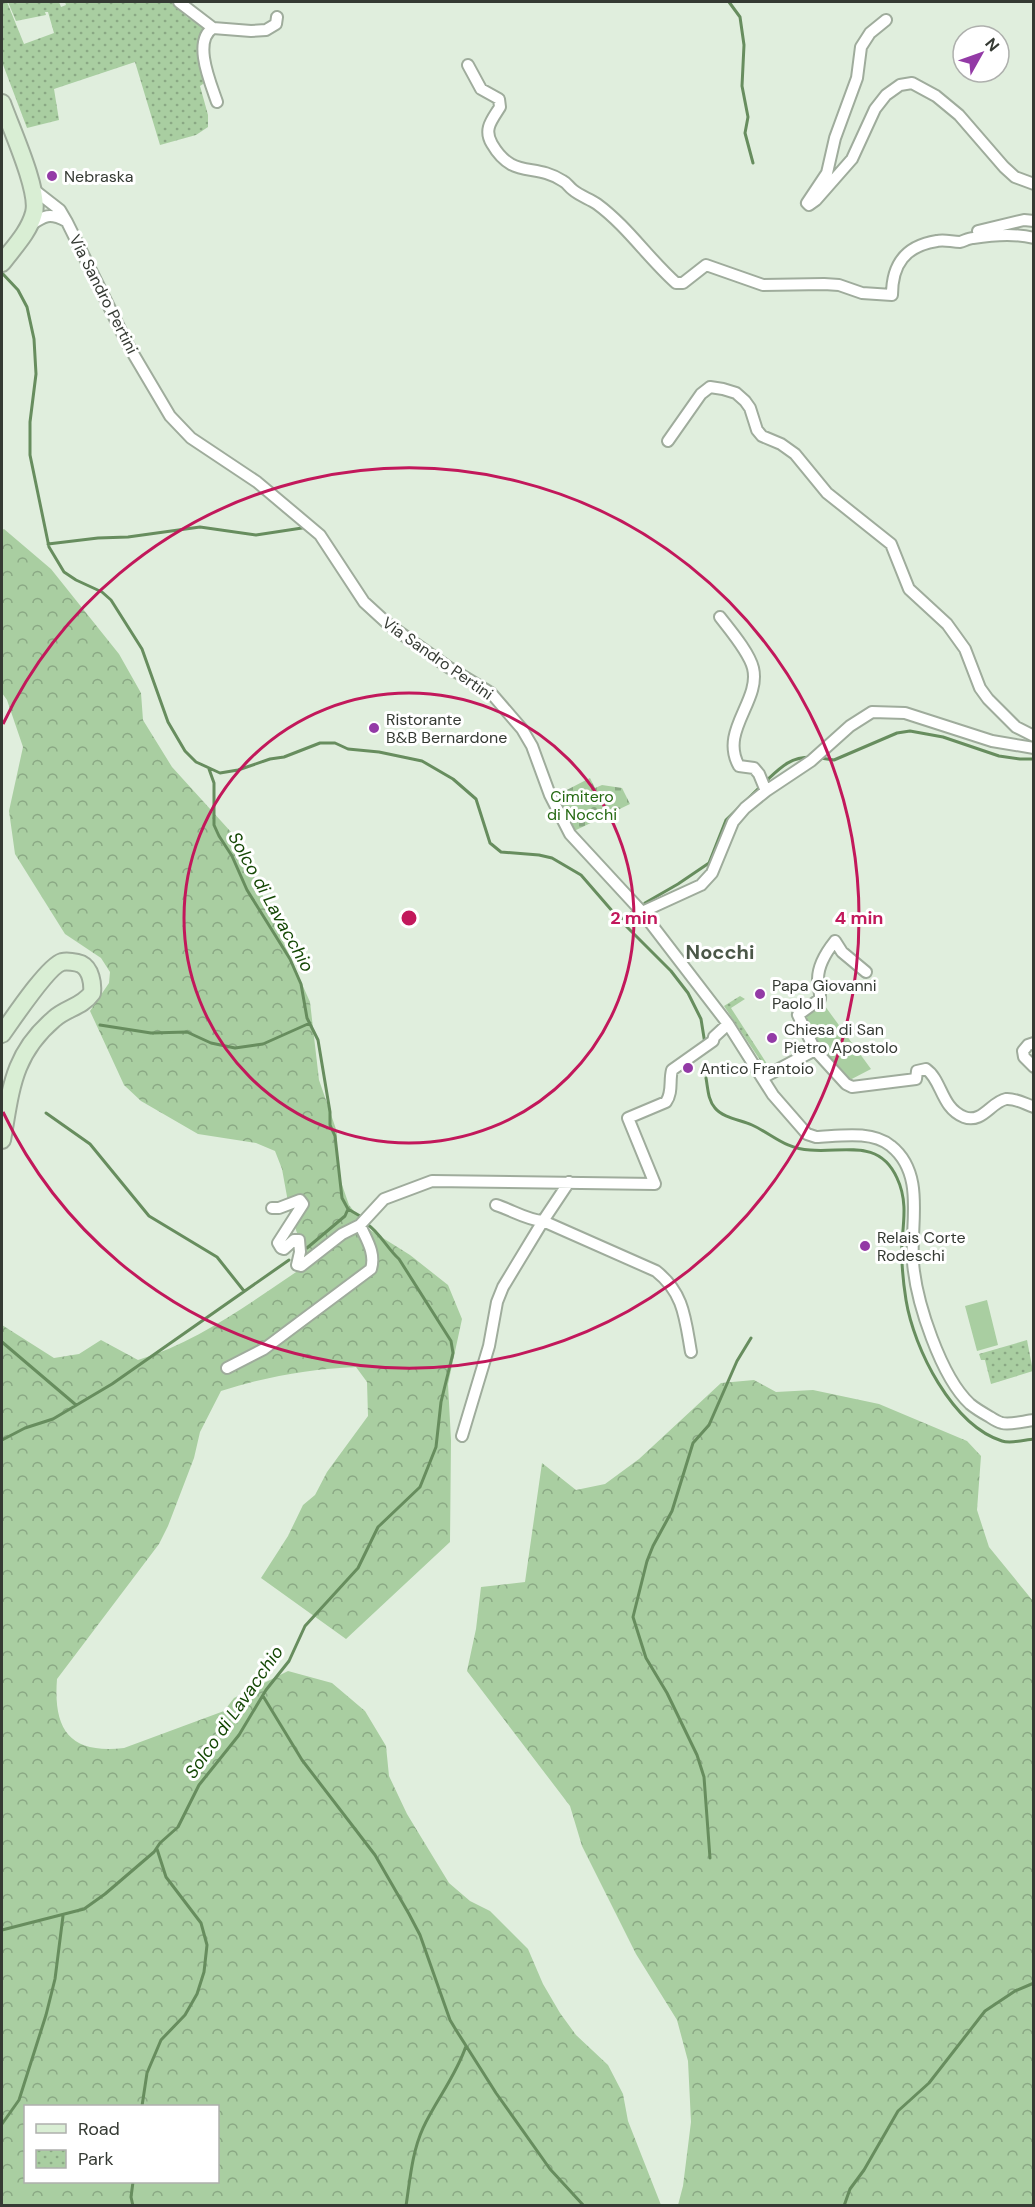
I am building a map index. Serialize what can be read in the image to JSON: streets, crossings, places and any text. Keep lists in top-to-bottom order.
{
  "streets": {
    "street": ["Via Sandro Pertini"]
  },
  "districts": ["Nocchi"],
  "water": ["Solco di Lavacchio"],
  "parks": ["Cimitero di Nocchi"],
  "places": [
    "Nebraska",
    "Ristorante B&B Bernardone",
    "Papa Giovanni Paolo II",
    "Chiesa di San Pietro Apostolo",
    "Antico Frantoio",
    "Relais Corte Rodeschi"
  ],
  "legend": ["Road", "Park"],
  "north": "top right",
  "rings": ["2 min", "4 min"]
}
